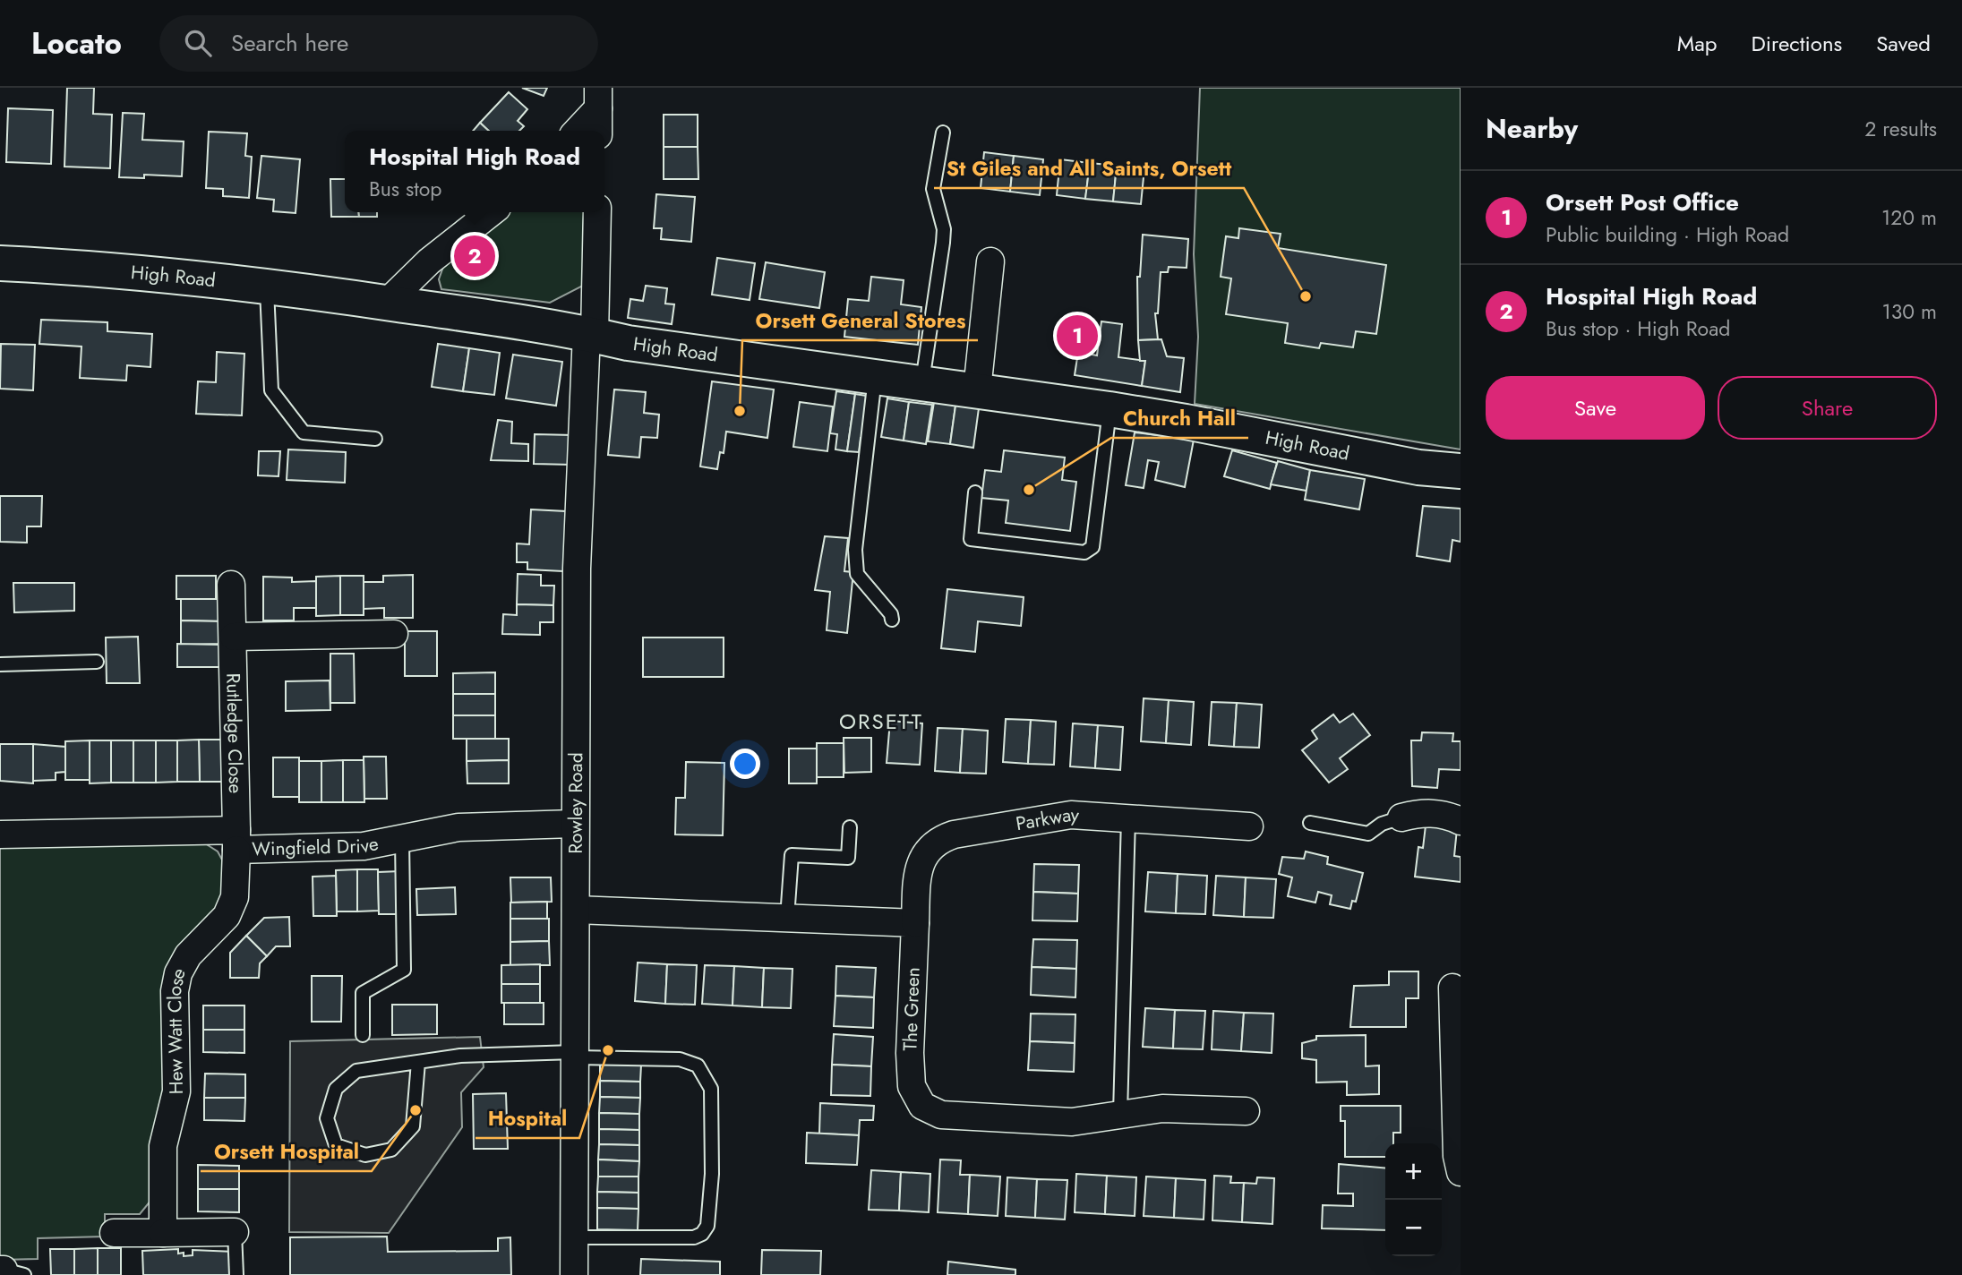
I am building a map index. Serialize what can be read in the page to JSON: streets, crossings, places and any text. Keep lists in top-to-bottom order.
{
  "streets": {
    "main road": ["High Road"],
    "street": [
      "Rutledge Close",
      "Rowley Road",
      "Parkway",
      "Wingfield Drive",
      "The Green",
      "Hew Watt Close"
    ]
  },
  "crossings": [
    ["High Road", "Rowley Road"],
    ["Rutledge Close", "Wingfield Drive"],
    ["Rutledge Close", "Hew Watt Close"],
    ["Rowley Road", "Wingfield Drive"],
    ["Parkway", "The Green"],
    ["Wingfield Drive", "Hew Watt Close"]
  ],
  "districts": ["ORSETT"],
  "places": [
    "St Giles and All Saints, Orsett",
    "Orsett General Stores",
    "Church Hall",
    "Hospital",
    "Orsett Hospital"
  ],
  "page": {
    "header": "Locato",
    "search": "Search here",
    "nav": ["Map", "Directions", "Saved"],
    "heading": ["Nearby", "2 results"],
    "popup": ["Hospital High Road", "Bus stop"],
    "list": [
      {
        "mark": "1",
        "name": "Orsett Post Office",
        "note": "Public building · High Road",
        "value": "120 m"
      },
      {
        "mark": "2",
        "name": "Hospital High Road",
        "note": "Bus stop · High Road",
        "value": "130 m"
      }
    ],
    "pins": ["2", "1"],
    "buttons": ["Save", "Share"],
    "map_buttons": ["+", "−"]
  }
}
